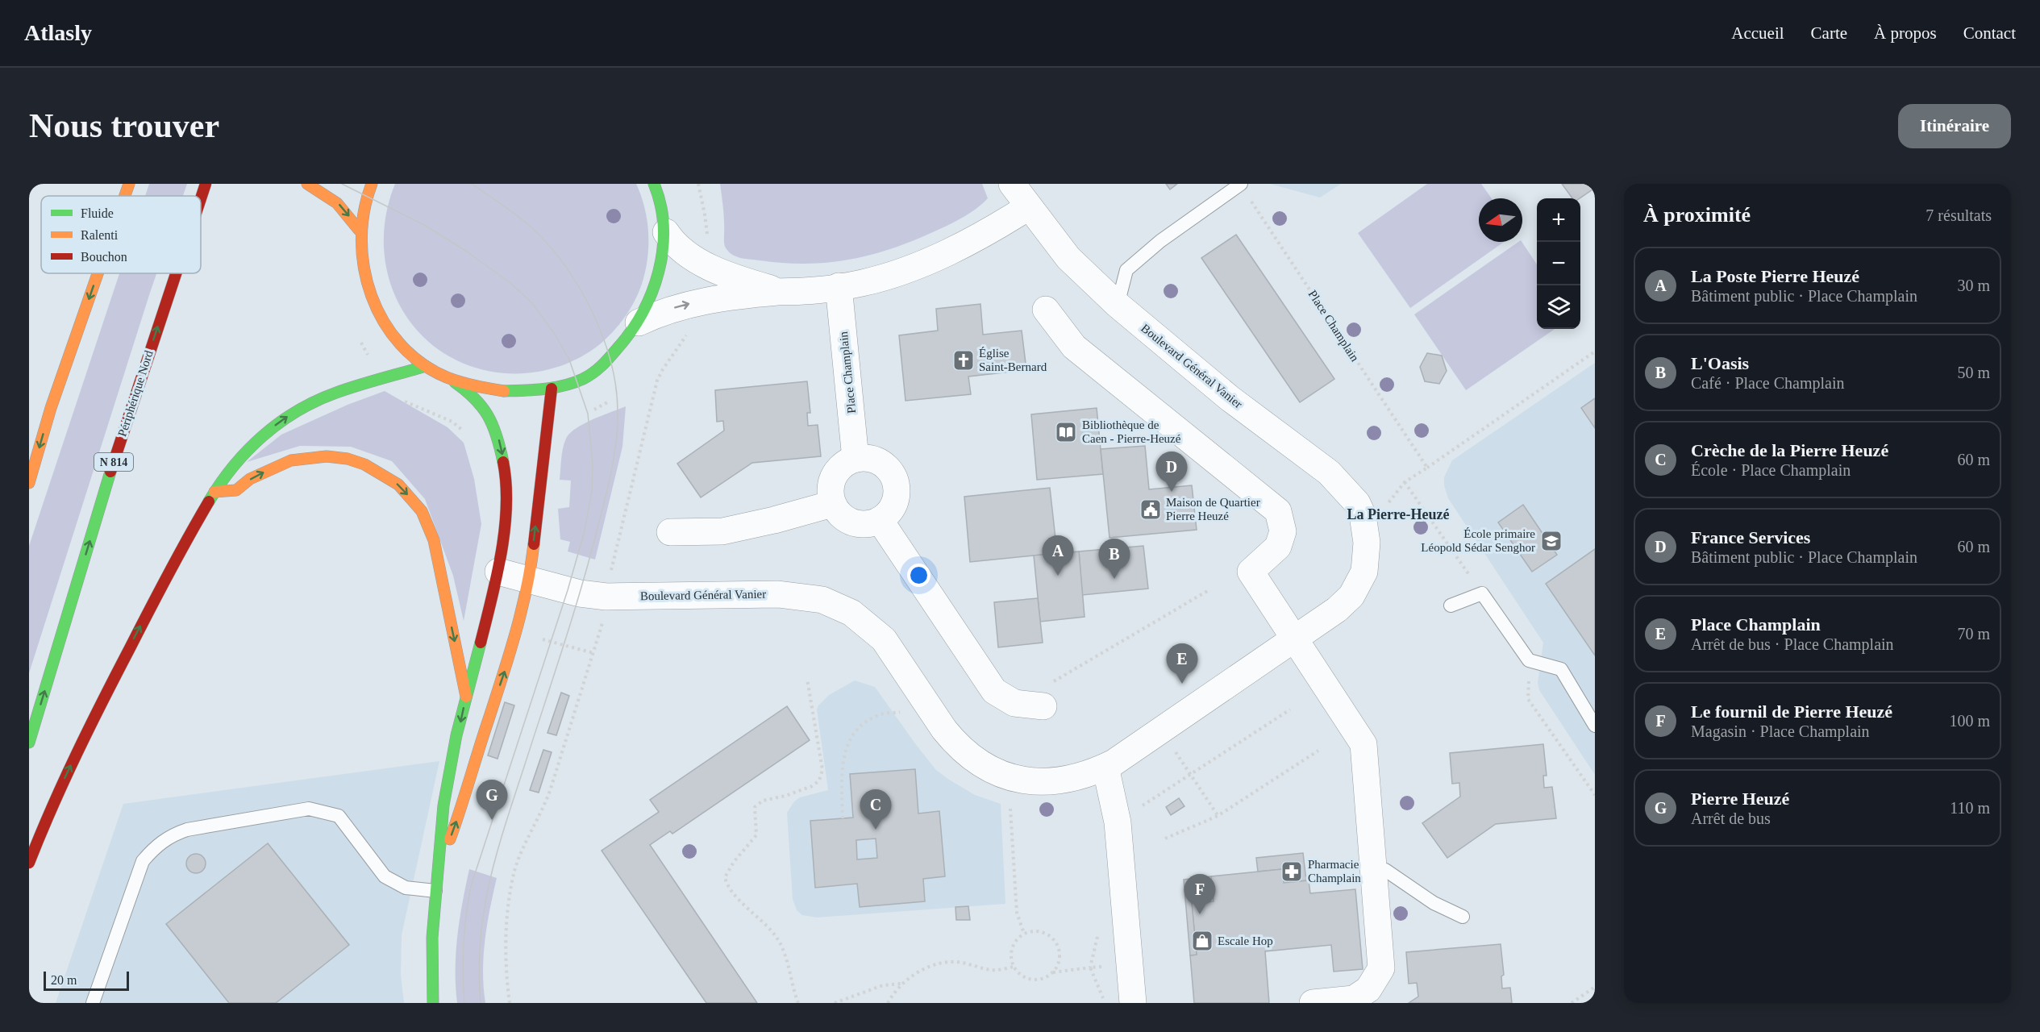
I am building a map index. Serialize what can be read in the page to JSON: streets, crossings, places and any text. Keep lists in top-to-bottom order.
{
  "streets": {
    "main road": ["Périphérique Nord", "N 814"],
    "street": ["Place Champlain", "Boulevard Général Vanier"]
  },
  "districts": ["La Pierre-Heuzé"],
  "places": {
    "church": ["Église Saint-Bernard"],
    "library": ["Bibliothèque de Caen - Pierre-Heuzé"],
    "public building": ["Maison de Quartier Pierre Heuzé"],
    "school or university": ["École primaire Léopold Sédar Senghor"],
    "pharmacy": ["Pharmacie Champlain"],
    "shop": ["Escale Hop"]
  },
  "legend": ["Fluide", "Ralenti", "Bouchon"],
  "scale_bar": "20 m",
  "north": "left",
  "page": {
    "header": "Atlasly",
    "nav": [
      "Accueil",
      "Carte",
      "À propos",
      "Contact"
    ],
    "buttons": "Itinéraire",
    "title": "Nous trouver",
    "heading": ["À proximité", "7 résultats"],
    "map_buttons": ["+", "−"],
    "list": [
      {
        "mark": "A",
        "name": "La Poste Pierre Heuzé",
        "note": "Bâtiment public · Place Champlain",
        "value": "30 m"
      },
      {
        "mark": "B",
        "name": "L'Oasis",
        "note": "Café · Place Champlain",
        "value": "50 m"
      },
      {
        "mark": "C",
        "name": "Crèche de la Pierre Heuzé",
        "note": "École · Place Champlain",
        "value": "60 m"
      },
      {
        "mark": "D",
        "name": "France Services",
        "note": "Bâtiment public · Place Champlain",
        "value": "60 m"
      },
      {
        "mark": "E",
        "name": "Place Champlain",
        "note": "Arrêt de bus · Place Champlain",
        "value": "70 m"
      },
      {
        "mark": "F",
        "name": "Le fournil de Pierre Heuzé",
        "note": "Magasin · Place Champlain",
        "value": "100 m"
      },
      {
        "mark": "G",
        "name": "Pierre Heuzé",
        "note": "Arrêt de bus",
        "value": "110 m"
      }
    ],
    "pins": [
      "D",
      "A",
      "B",
      "E",
      "G",
      "C",
      "F"
    ],
    "scale": "20 m"
  }
}
